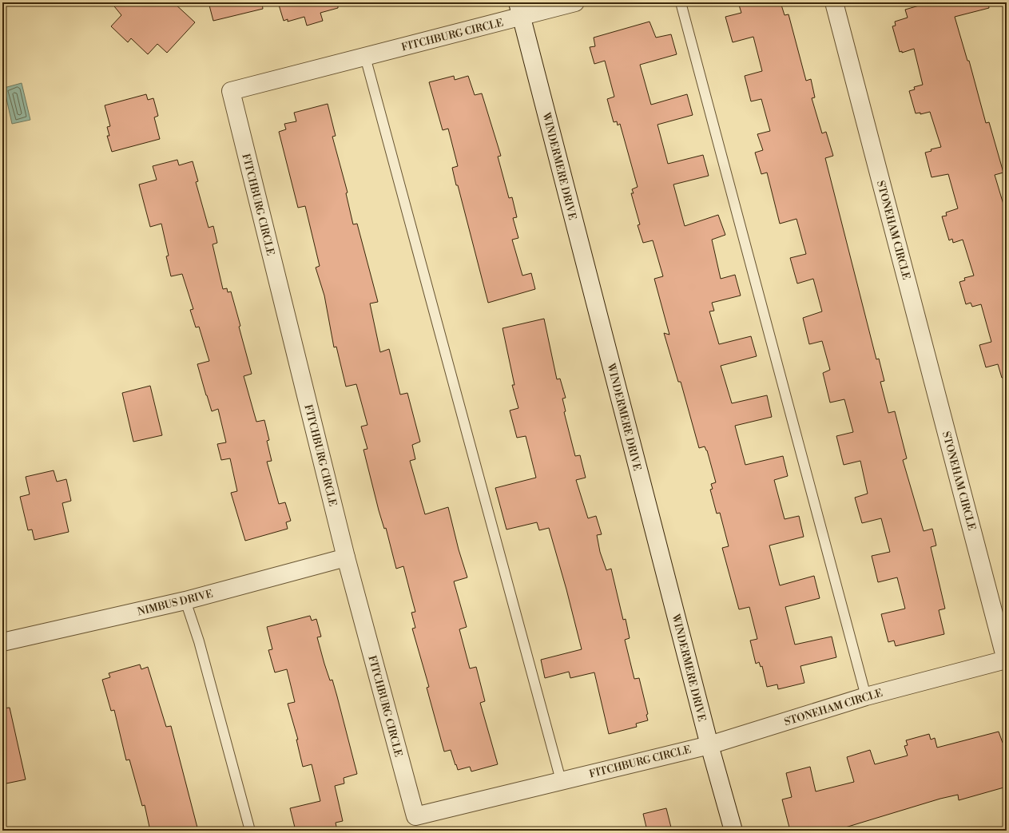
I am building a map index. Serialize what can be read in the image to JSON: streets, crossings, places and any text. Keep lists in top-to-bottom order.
{
  "streets": {
    "street": [
      "FITCHBURG CIRCLE",
      "WINDERMERE DRIVE",
      "STONEHAM CIRCLE",
      "NIMBUS DRIVE"
    ]
  },
  "crossings": [
    ["FITCHBURG CIRCLE", "WINDERMERE DRIVE"],
    ["FITCHBURG CIRCLE", "STONEHAM CIRCLE"],
    ["FITCHBURG CIRCLE", "NIMBUS DRIVE"],
    ["WINDERMERE DRIVE", "STONEHAM CIRCLE"]
  ]
}
